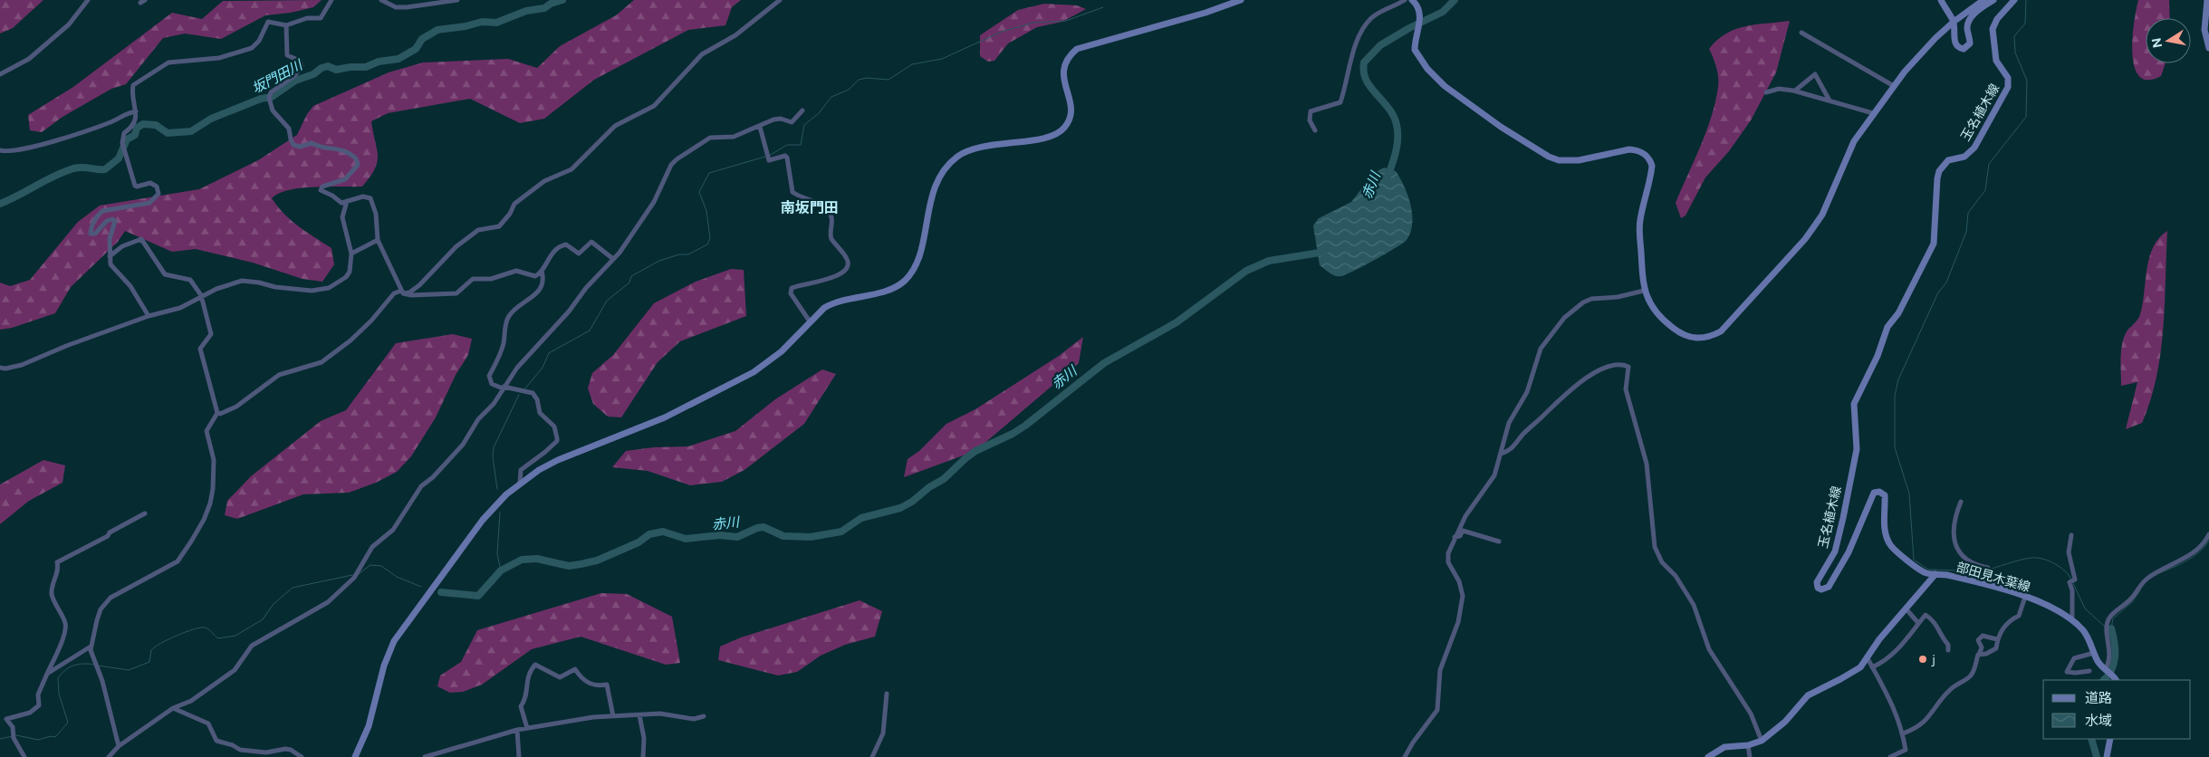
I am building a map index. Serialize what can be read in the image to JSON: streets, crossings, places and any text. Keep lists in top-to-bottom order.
{
  "streets": {
    "street": ["玉名植木線", "部田見木葉線"]
  },
  "crossings": [
    ["玉名植木線", "部田見木葉線"]
  ],
  "districts": ["南坂門田"],
  "water": ["坂門田川", "赤川"],
  "places": ["j"],
  "legend": ["道路", "水域"],
  "north": "left"
}
